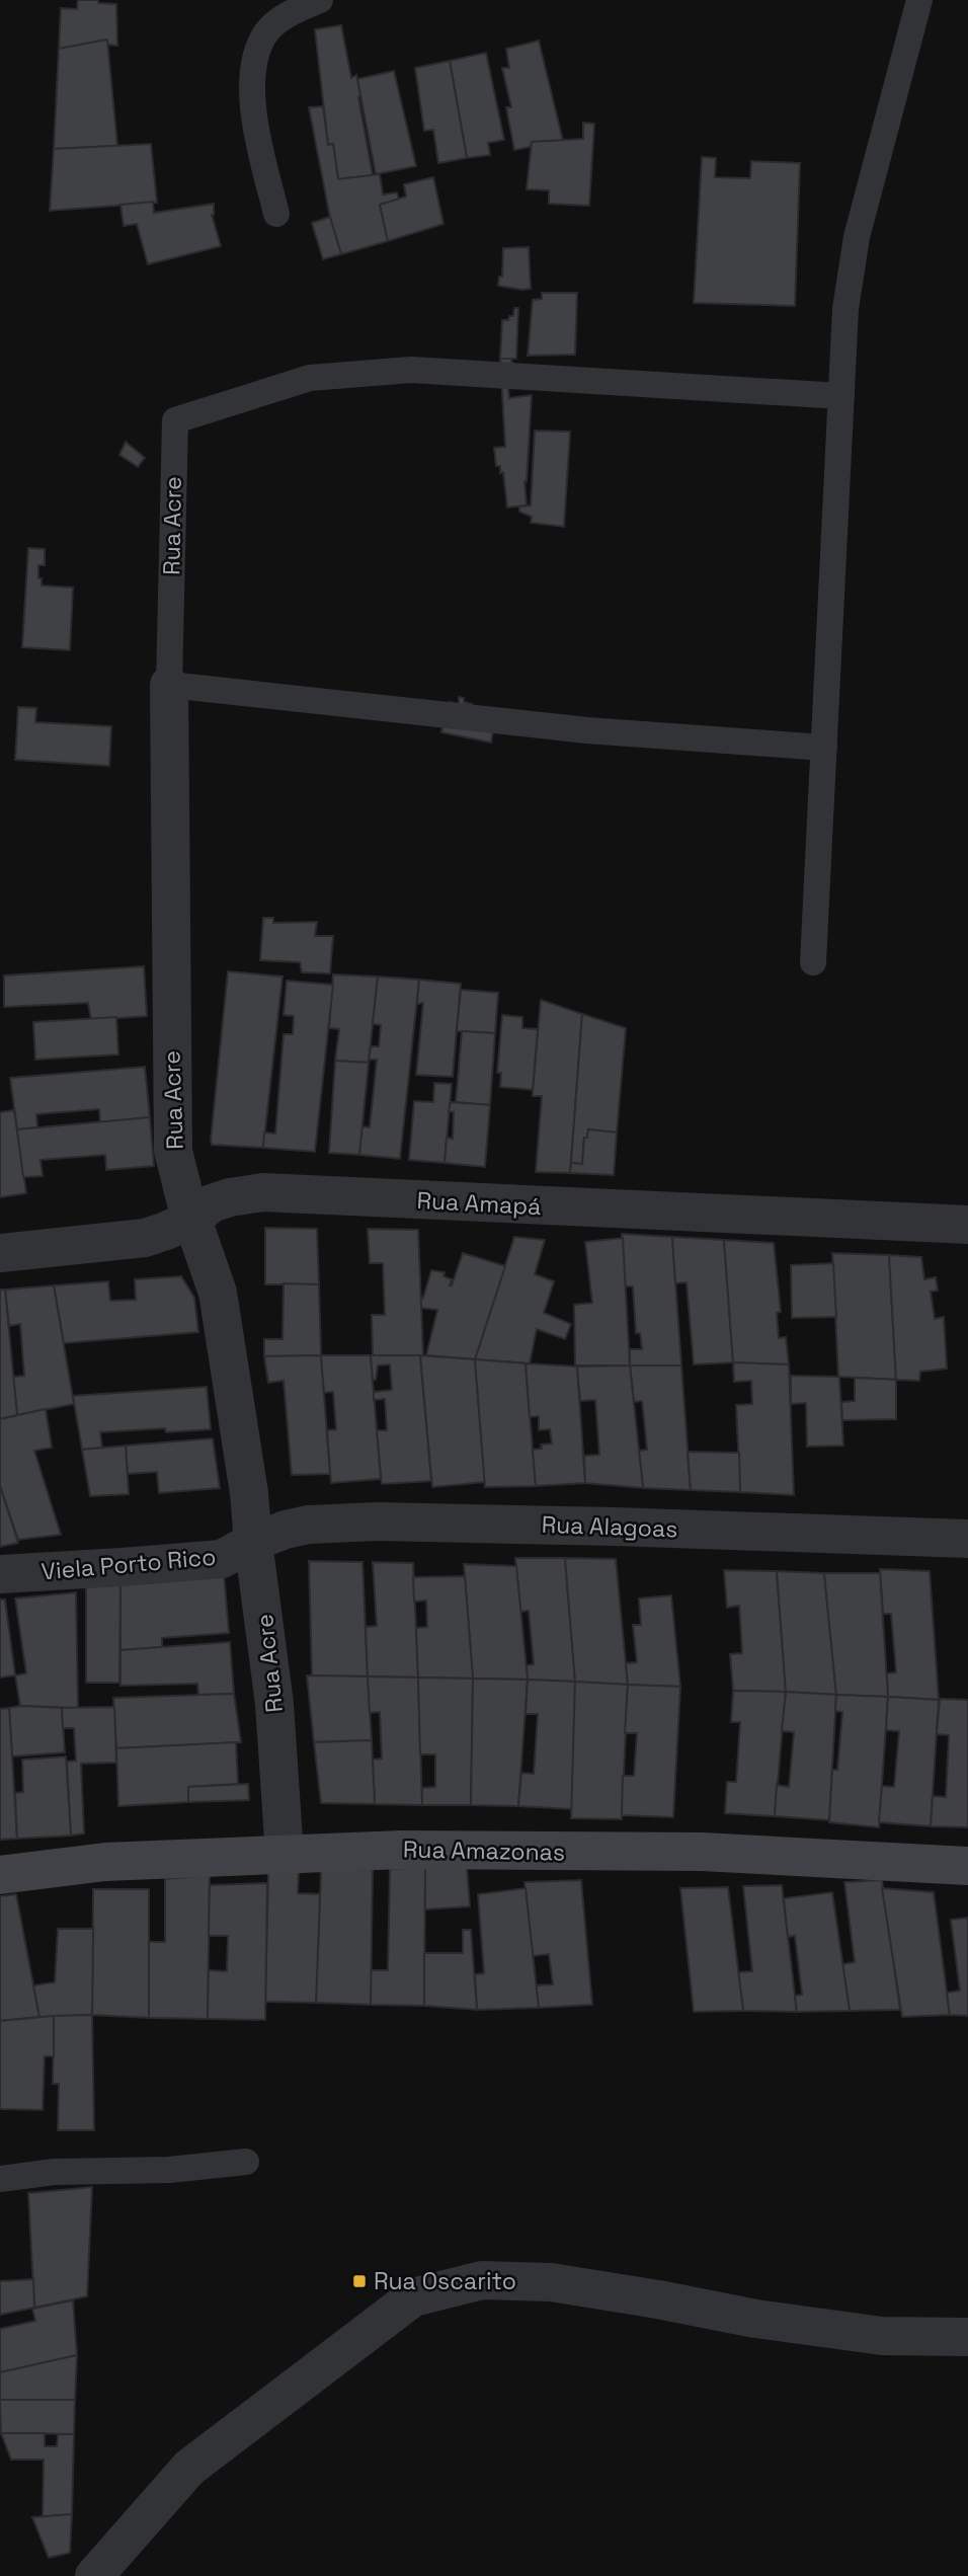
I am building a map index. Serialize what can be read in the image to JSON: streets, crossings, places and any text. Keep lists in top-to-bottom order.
{
  "streets": {
    "street": [
      "Rua Acre",
      "Rua Amapá",
      "Rua Alagoas",
      "Viela Porto Rico",
      "Rua Amazonas"
    ]
  },
  "crossings": [
    ["Rua Acre", "Rua Amapá"],
    ["Rua Acre", "Rua Alagoas"],
    ["Rua Acre", "Viela Porto Rico"],
    ["Rua Acre", "Rua Amazonas"],
    ["Rua Alagoas", "Viela Porto Rico"]
  ],
  "places": {
    "transit": ["Rua Oscarito"]
  }
}
